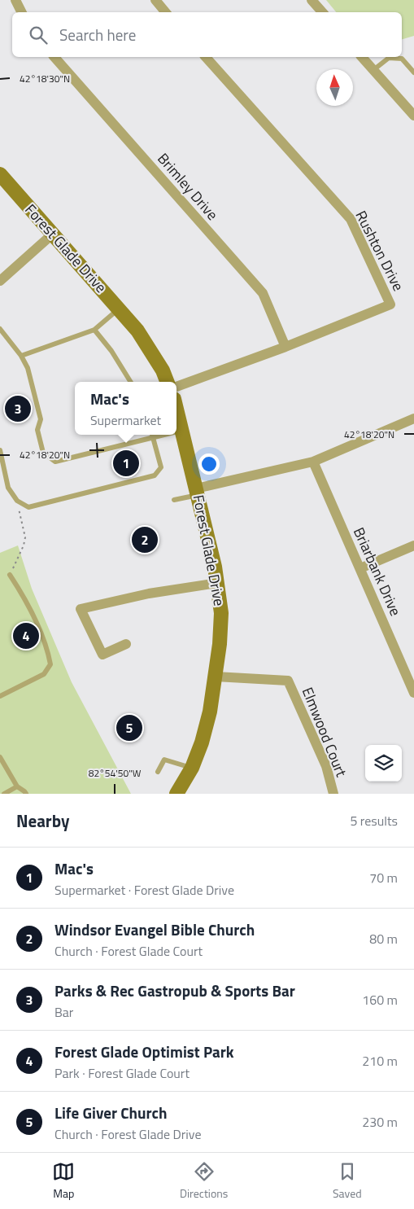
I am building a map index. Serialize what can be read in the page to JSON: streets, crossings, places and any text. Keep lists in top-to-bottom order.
{
  "streets": {
    "street": [
      "Brimley Drive",
      "Forest Glade Drive",
      "Rushton Drive",
      "Briarbank Drive",
      "Elmwood Court"
    ]
  },
  "crossings": [
    ["Brimley Drive", "Rushton Drive"],
    ["Forest Glade Drive", "Elmwood Court"]
  ],
  "north": "top",
  "page": {
    "search": "Search here",
    "popup": ["Mac's", "Supermarket"],
    "pins": [
      "3",
      "1",
      "2",
      "4",
      "5"
    ],
    "heading": ["Nearby", "5 results"],
    "list": [
      {
        "mark": "1",
        "name": "Mac's",
        "note": "Supermarket · Forest Glade Drive",
        "value": "70 m"
      },
      {
        "mark": "2",
        "name": "Windsor Evangel Bible Church",
        "note": "Church · Forest Glade Court",
        "value": "80 m"
      },
      {
        "mark": "3",
        "name": "Parks & Rec Gastropub & Sports Bar",
        "note": "Bar",
        "value": "160 m"
      },
      {
        "mark": "4",
        "name": "Forest Glade Optimist Park",
        "note": "Park · Forest Glade Court",
        "value": "210 m"
      },
      {
        "mark": "5",
        "name": "Life Giver Church",
        "note": "Church · Forest Glade Drive",
        "value": "230 m"
      }
    ],
    "nav": ["Map", "Directions", "Saved"]
  },
  "coordinates": ["42°18'30\"N", "42°18'20\"N", "82°54'50\"W"]
}
